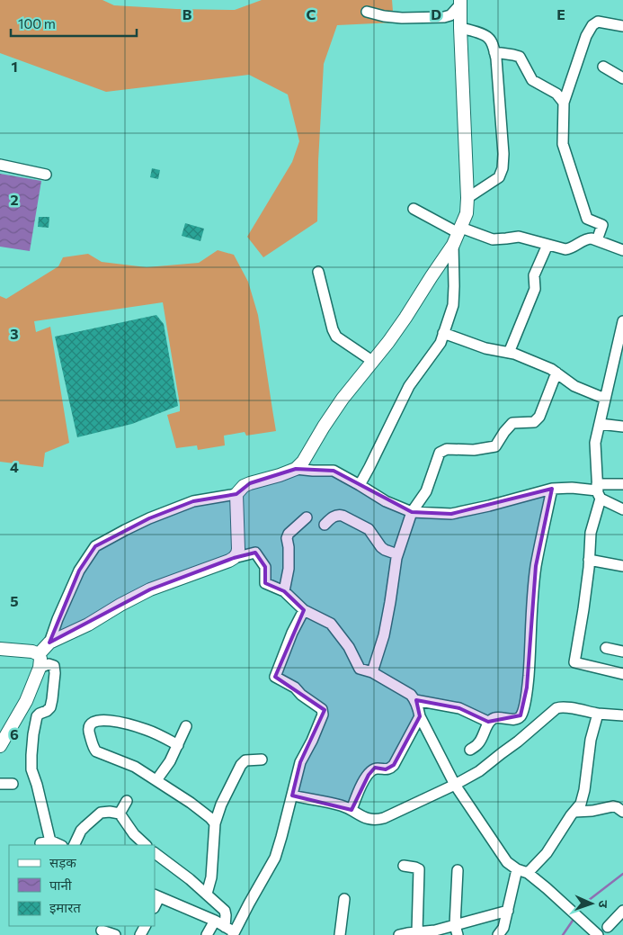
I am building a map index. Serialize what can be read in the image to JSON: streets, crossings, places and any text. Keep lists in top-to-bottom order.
{
  "legend": ["सड़क", "पानी", "इमारत"],
  "scale_bar": "100 m",
  "north": "right",
  "grid": {
    "columns": [
      "B",
      "C",
      "D",
      "E"
    ],
    "rows": [
      "1",
      "2",
      "3",
      "4",
      "5",
      "6"
    ]
  }
}
